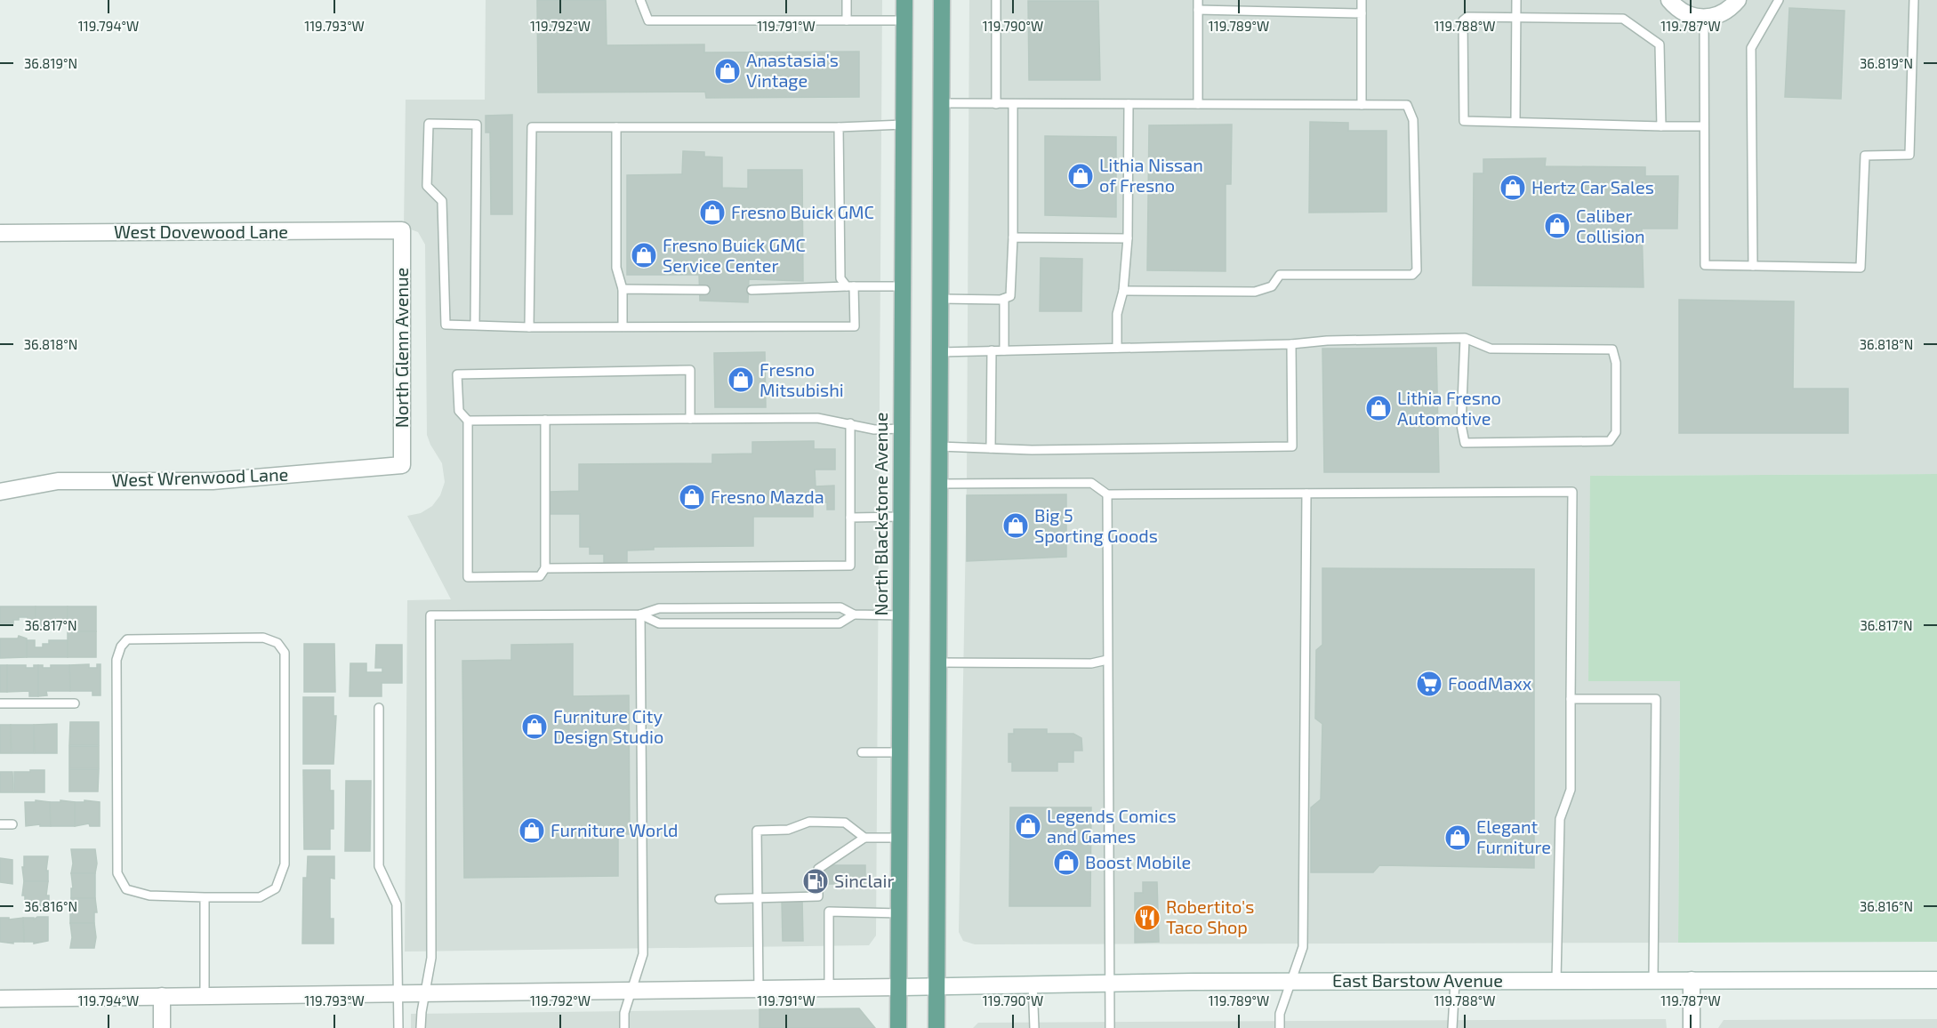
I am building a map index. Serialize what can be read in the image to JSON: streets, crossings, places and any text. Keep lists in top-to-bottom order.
{
  "streets": {
    "main road": ["North Blackstone Avenue"],
    "street": [
      "West Dovewood Lane",
      "North Glenn Avenue",
      "West Wrenwood Lane",
      "East Barstow Avenue"
    ]
  },
  "crossings": [
    ["West Dovewood Lane", "North Glenn Avenue"],
    ["North Glenn Avenue", "West Wrenwood Lane"],
    ["North Blackstone Avenue", "East Barstow Avenue"]
  ],
  "places": {
    "shop": [
      "Anastasia's Vintage",
      "Lithia Nissan of Fresno",
      "Hertz Car Sales",
      "Fresno Buick GMC",
      "Caliber Collision",
      "Fresno Buick GMC Service Center",
      "Fresno Mitsubishi",
      "Lithia Fresno Automotive",
      "Fresno Mazda",
      "Big 5 Sporting Goods",
      "Furniture City Design Studio",
      "Legends Comics and Games",
      "Furniture World",
      "Elegant Furniture",
      "Boost Mobile"
    ],
    "supermarket": ["FoodMaxx"],
    "fuel station": ["Sinclair"],
    "restaurant": ["Robertito's Taco Shop"]
  },
  "coordinates": [
    "119.794°W",
    "119.793°W",
    "119.792°W",
    "119.791°W",
    "119.790°W",
    "119.789°W",
    "119.788°W",
    "119.787°W",
    "36.819°N",
    "36.818°N",
    "36.817°N",
    "36.816°N"
  ]
}
